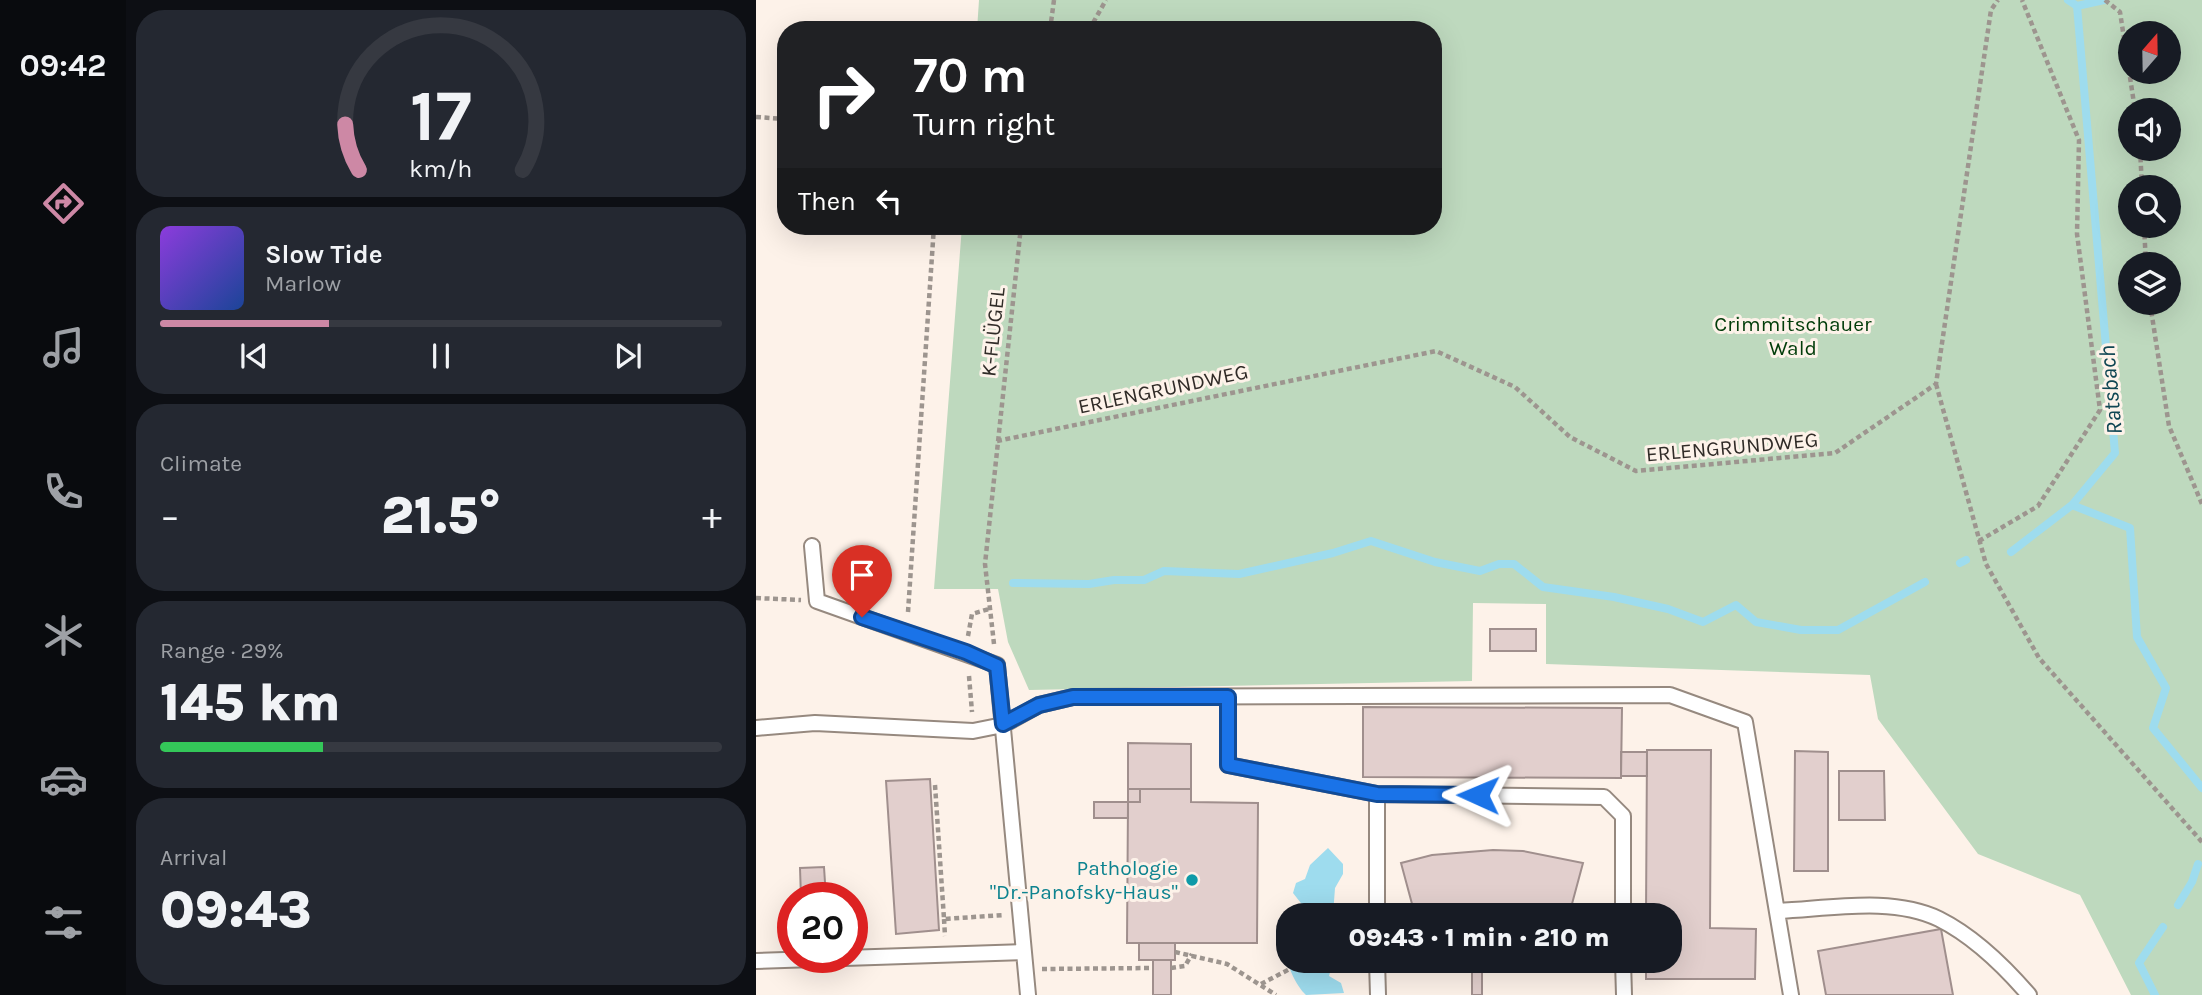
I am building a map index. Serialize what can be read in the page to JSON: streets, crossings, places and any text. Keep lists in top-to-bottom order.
{
  "streets": {
    "path": ["K-FLÜGEL", "ERLENGRUNDWEG"]
  },
  "crossings": [
    ["K-FLÜGEL", "ERLENGRUNDWEG"]
  ],
  "water": ["Ratsbach"],
  "parks": ["Crimmitschauer Wald"],
  "places": ["Pathologie \"Dr.-Panofsky-Haus\""],
  "north": "top",
  "page": {
    "tabs": "09:42",
    "turn": ["70 m", "Turn right"],
    "then": "Then",
    "song": ["Slow Tide", "Marlow"],
    "tile": [
      "Climate",
      ["Range · 29%", "145 km"],
      ["Arrival", "09:43"]
    ],
    "heat": ["−", "21.5°", "+"],
    "limit": "20",
    "trip": "09:43 · 1 min · 210 m",
    "gauge": ["17", "km/h"]
  }
}
